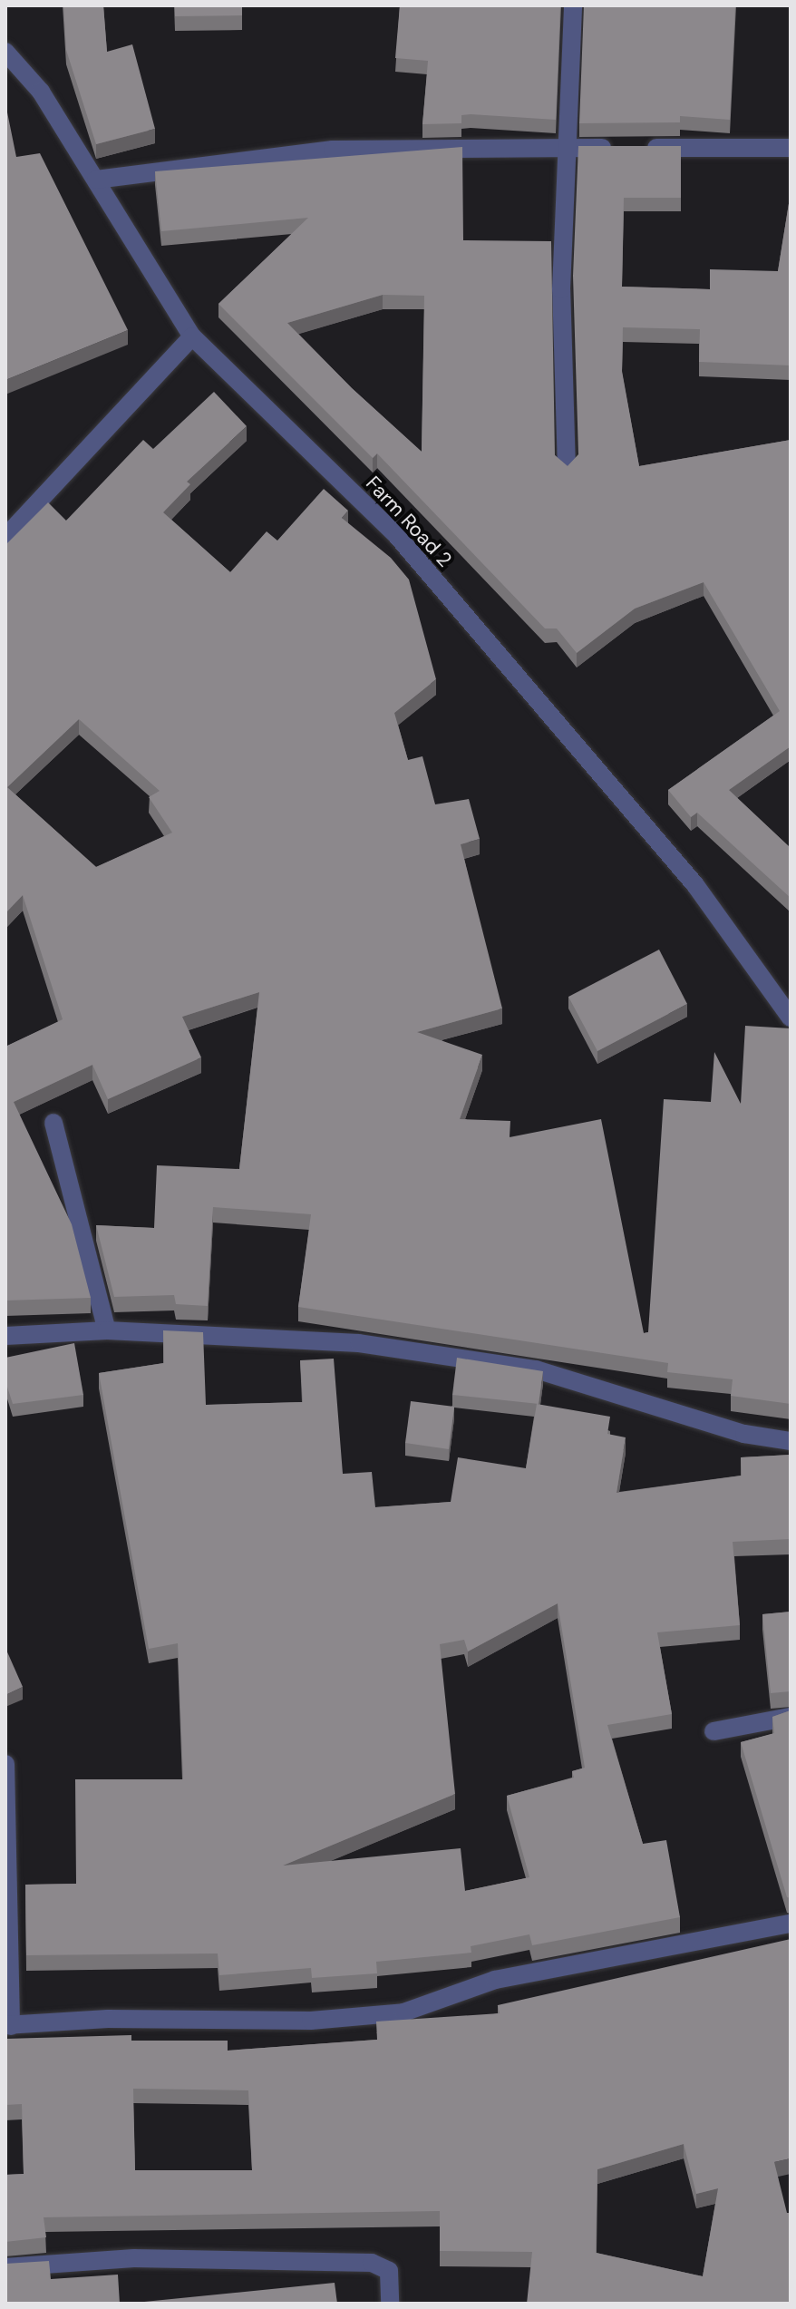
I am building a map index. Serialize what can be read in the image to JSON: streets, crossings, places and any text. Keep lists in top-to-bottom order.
{
  "streets": {
    "street": ["Farm Road 2"]
  }
}
